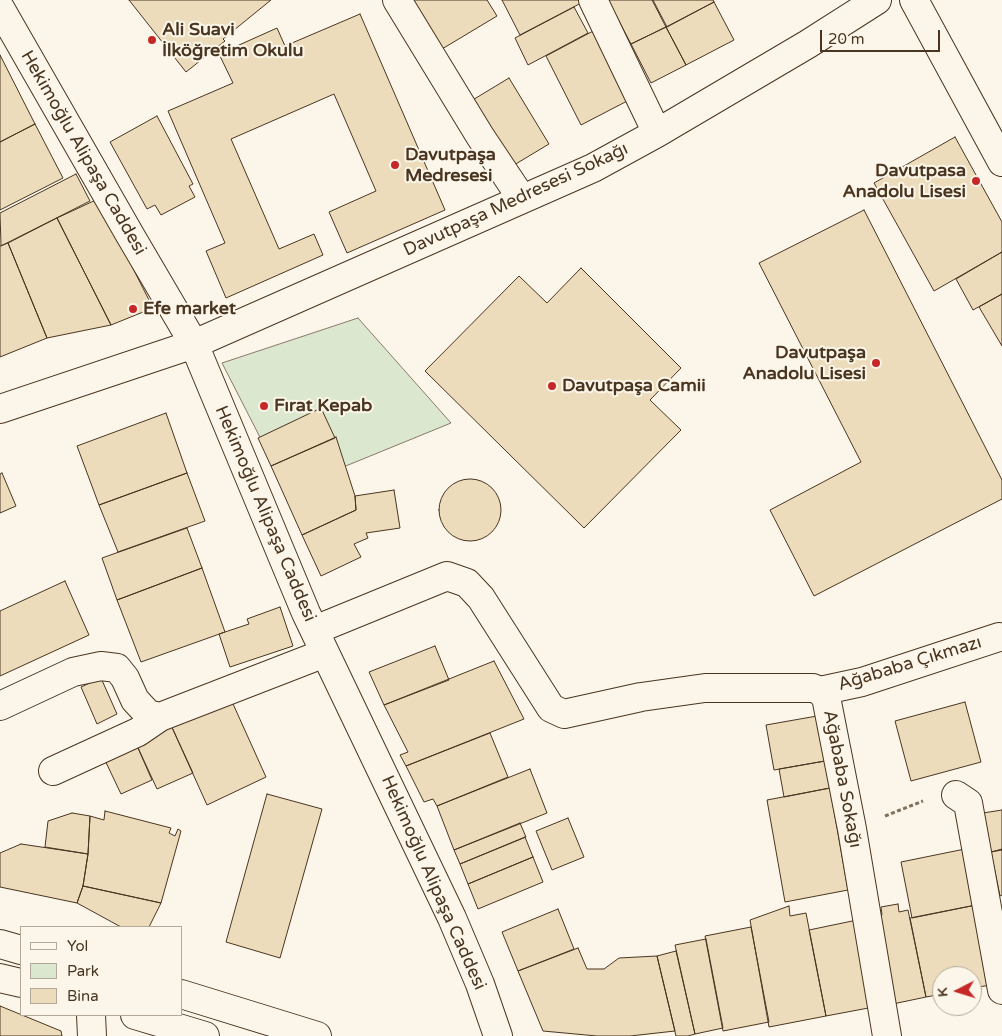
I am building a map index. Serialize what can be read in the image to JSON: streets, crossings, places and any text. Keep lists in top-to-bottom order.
{
  "streets": {
    "street": [
      "Hekimoğlu Alipaşa Caddesi",
      "Davutpaşa Medresesi Sokağı",
      "Ağababa Çıkmazı",
      "Ağababa Sokağı"
    ]
  },
  "crossings": [
    ["Hekimoğlu Alipaşa Caddesi", "Davutpaşa Medresesi Sokağı"],
    ["Hekimoğlu Alipaşa Caddesi", "Ağababa Sokağı"],
    ["Ağababa Çıkmazı", "Ağababa Sokağı"]
  ],
  "places": [
    "Ali Suavi İlköğretim Okulu",
    "Davutpaşa Medresesi",
    "Davutpasa Anadolu Lisesi",
    "Efe market",
    "Davutpaşa Anadolu Lisesi",
    "Davutpaşa Camii",
    "Fırat Kepab"
  ],
  "legend": ["Yol", "Park", "Bina"],
  "scale_bar": "20 m",
  "north": "left"
}
